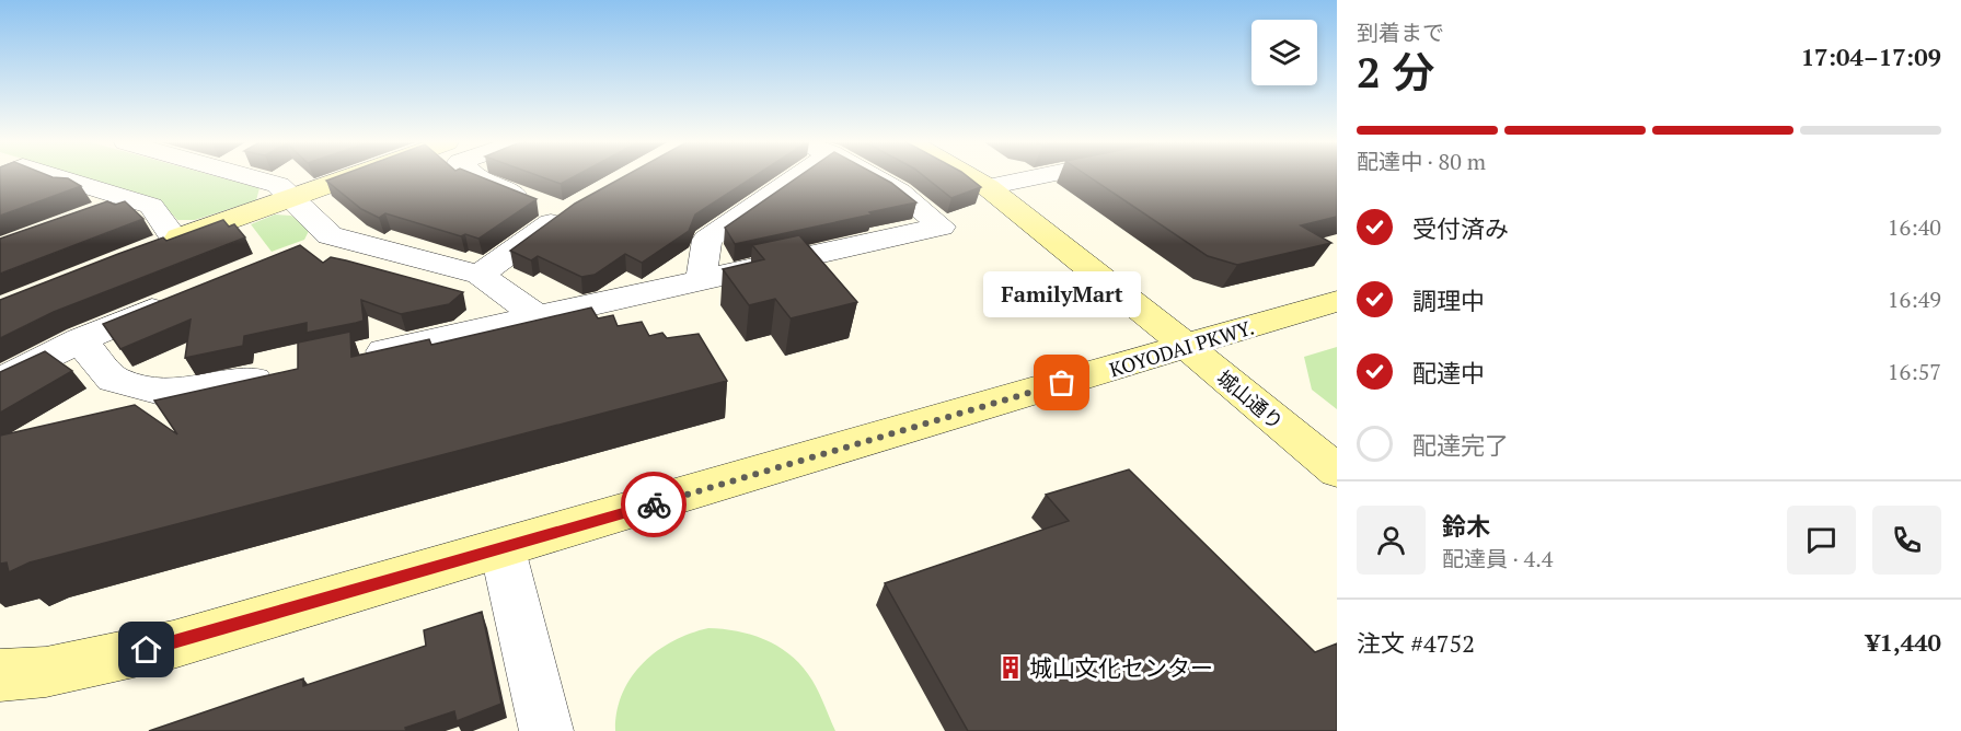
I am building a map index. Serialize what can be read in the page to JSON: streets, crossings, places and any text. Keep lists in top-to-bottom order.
{
  "streets": {
    "street": ["KOYODAI PKWY.", "城山通り"]
  },
  "crossings": [
    ["KOYODAI PKWY.", "城山通り"]
  ],
  "places": {
    "other": ["FamilyMart"],
    "building": ["城山文化センター"]
  },
  "page": {
    "heading": ["2 分", "到着まで", "17:04–17:09"],
    "panel": [
      "鈴木",
      "配達員 · 4.4",
      "注文 #4752",
      "¥1,440"
    ],
    "bar": "配達中 · 80 m",
    "list": [
      ["受付済み", "16:40"],
      ["調理中", "16:49"],
      ["配達中", "16:57"],
      "配達完了"
    ],
    "bubble": "FamilyMart"
  }
}
